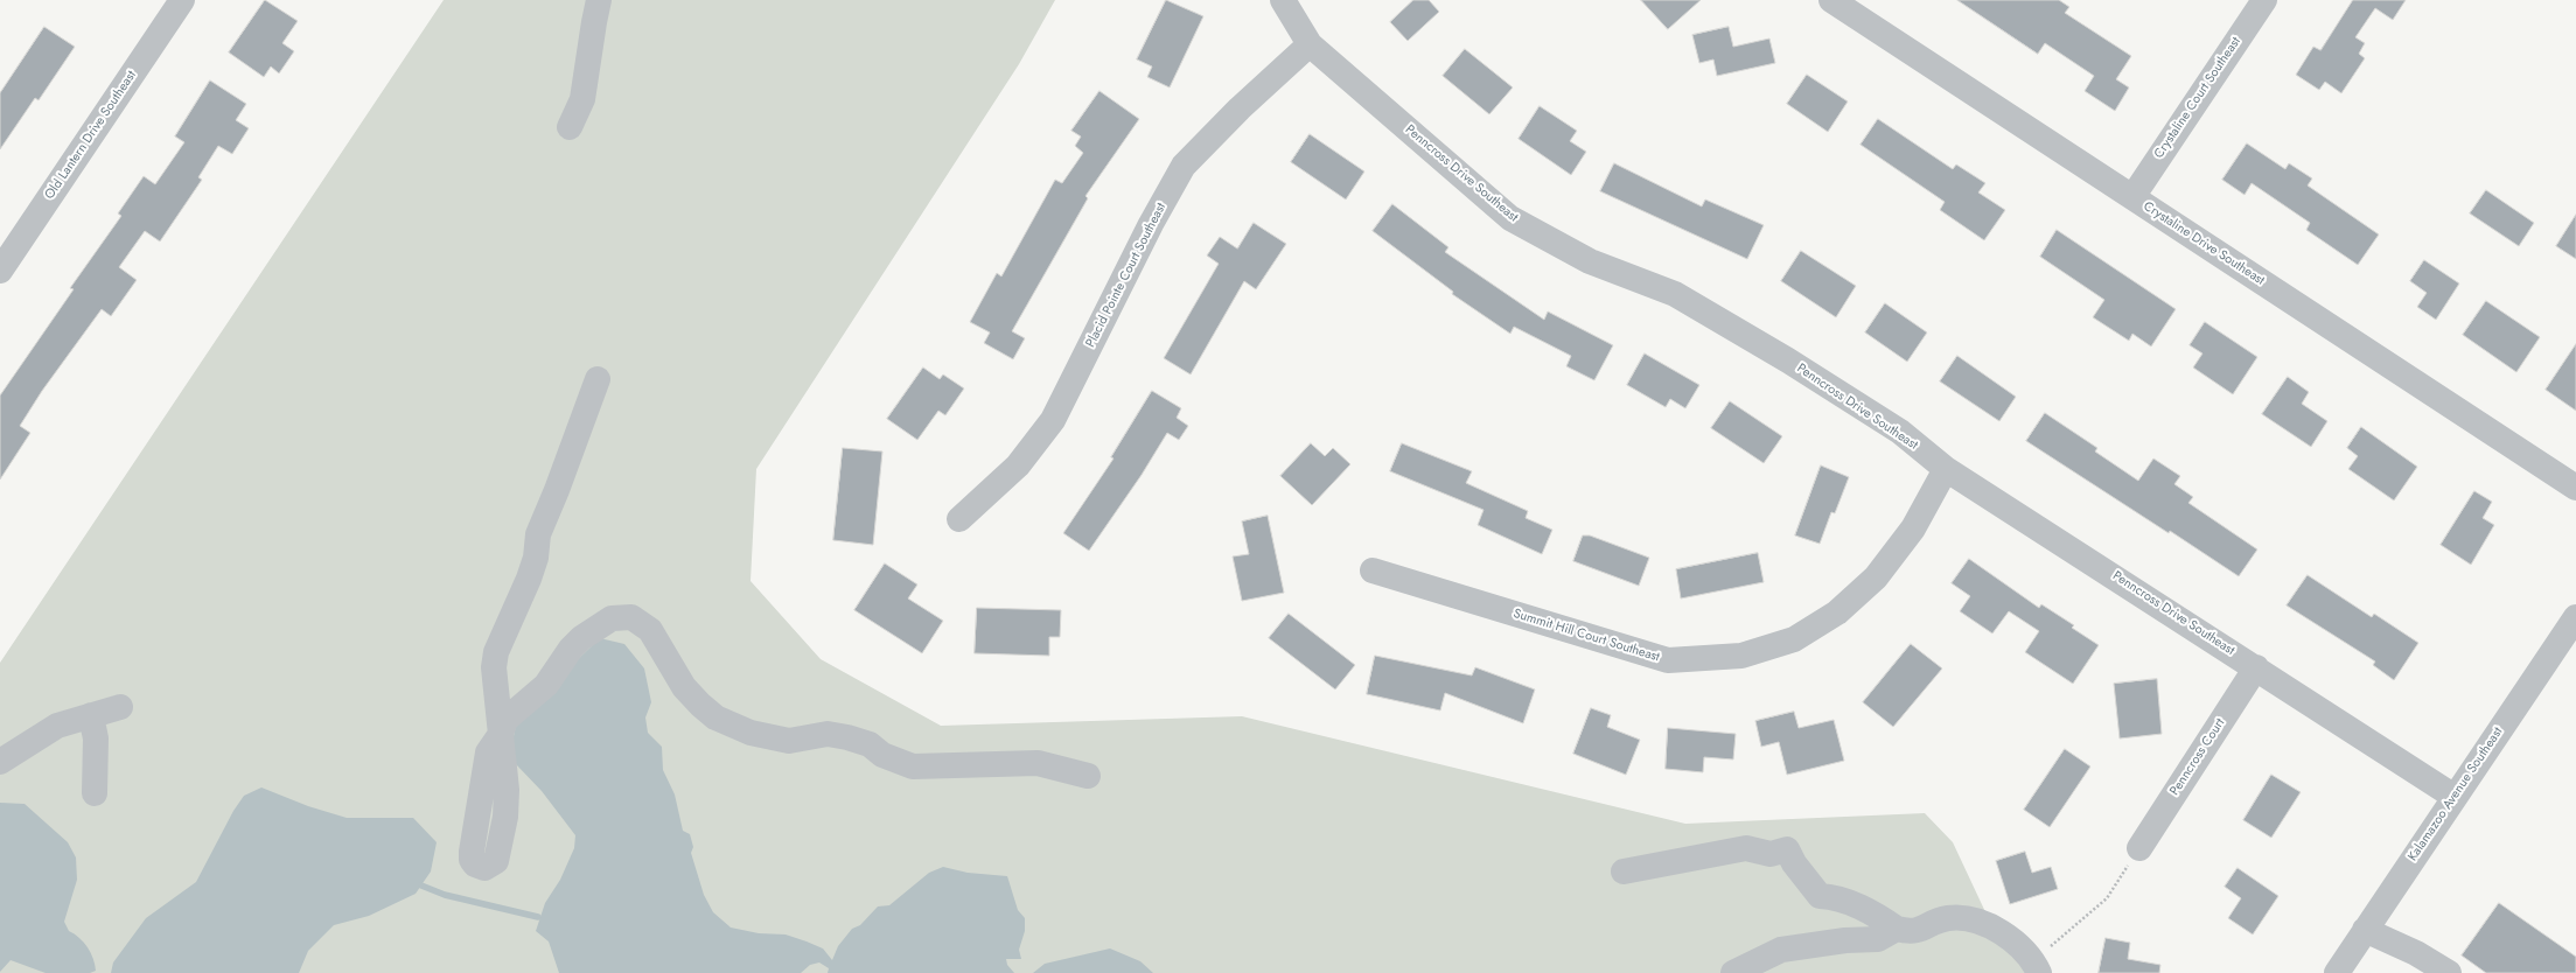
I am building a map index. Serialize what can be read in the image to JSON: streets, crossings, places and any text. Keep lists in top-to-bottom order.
{
  "streets": {
    "street": [
      "Crystaline Court Southeast",
      "Old Lantern Drive Southeast",
      "Penncross Drive Southeast",
      "Crystaline Drive Southeast",
      "Placid Pointe Court Southeast",
      "Summit Hill Court Southeast",
      "Penncross Court",
      "Kalamazoo Avenue Southeast"
    ]
  },
  "crossings": [
    ["Crystaline Court Southeast", "Crystaline Drive Southeast"],
    ["Penncross Drive Southeast", "Placid Pointe Court Southeast"],
    ["Penncross Drive Southeast", "Summit Hill Court Southeast"],
    ["Penncross Drive Southeast", "Penncross Court"],
    ["Penncross Drive Southeast", "Kalamazoo Avenue Southeast"]
  ]
}
